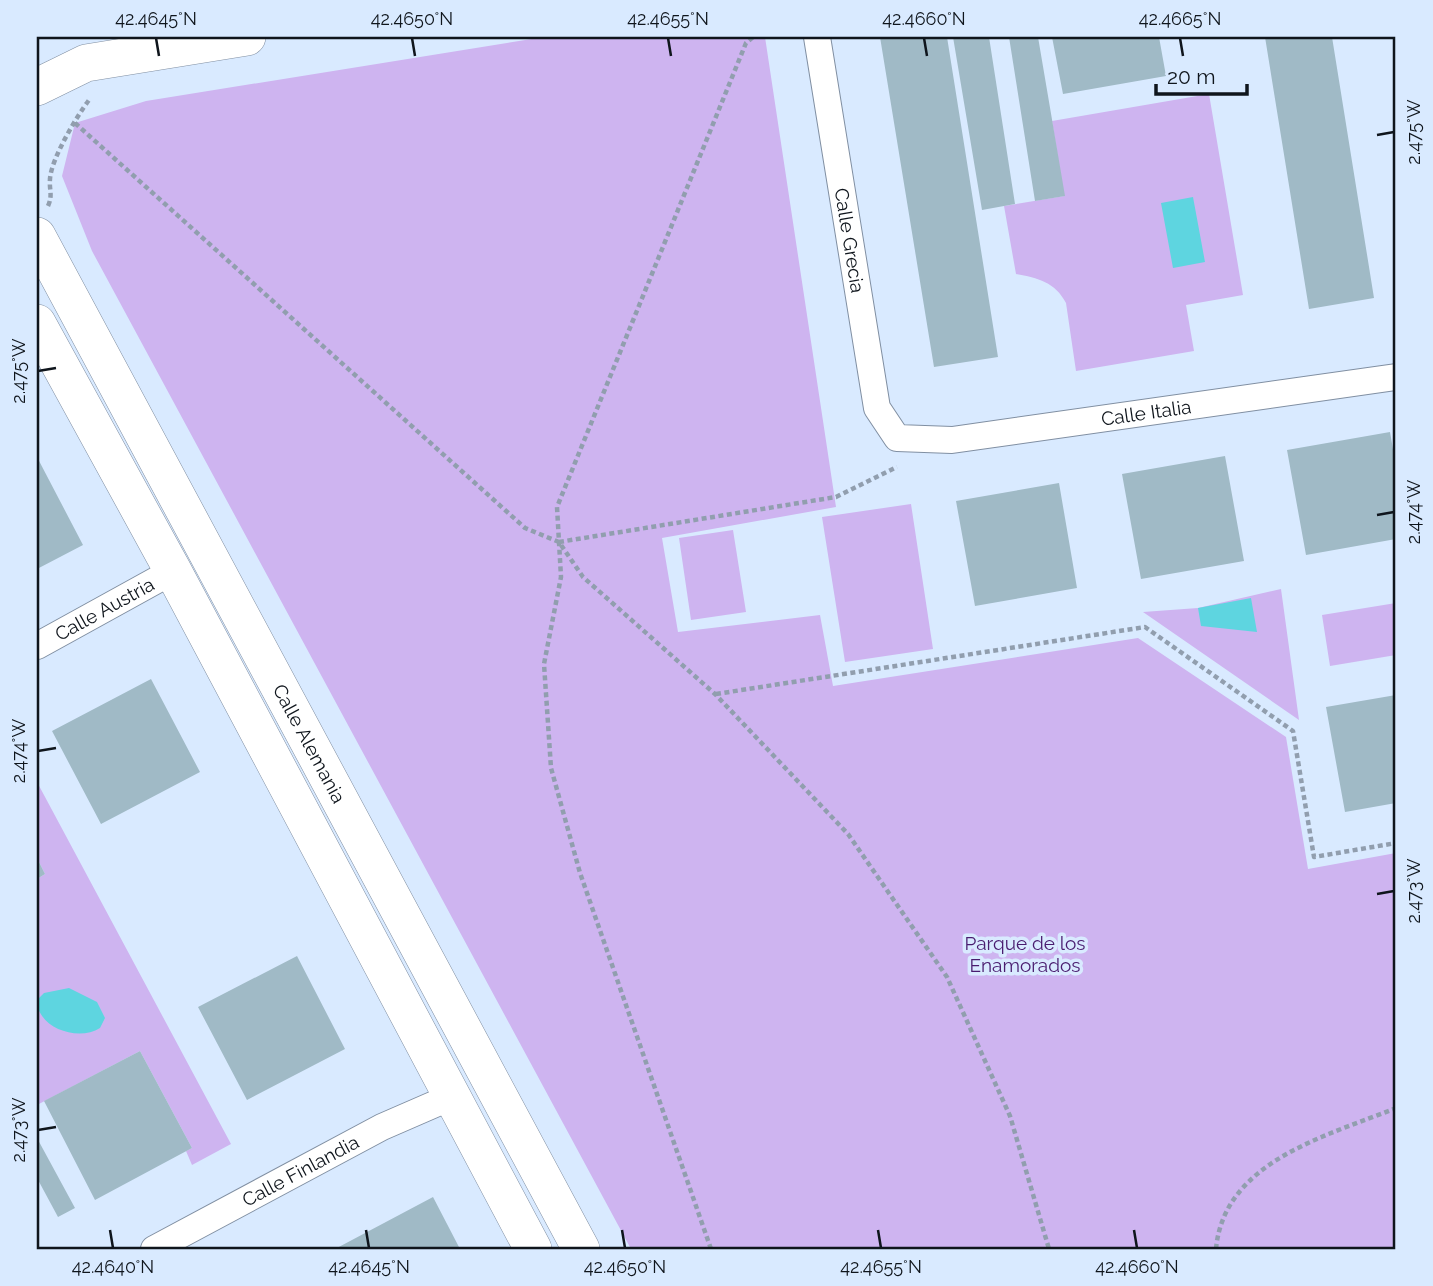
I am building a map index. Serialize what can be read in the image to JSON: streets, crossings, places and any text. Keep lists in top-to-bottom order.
{
  "streets": {
    "main road": ["Calle Alemania"],
    "street": [
      "Calle Grecia",
      "Calle Italia",
      "Calle Austria",
      "Calle Finlandia"
    ]
  },
  "crossings": [
    ["Calle Grecia", "Calle Italia"],
    ["Calle Austria", "Calle Alemania"],
    ["Calle Alemania", "Calle Finlandia"]
  ],
  "parks": ["Parque de los Enamorados"],
  "scale_bar": "20 m",
  "coordinates": [
    "42.4645°N",
    "42.4650°N",
    "42.4655°N",
    "42.4660°N",
    "42.4665°N",
    "2.475°W",
    "2.474°W",
    "2.473°W",
    "42.4640°N"
  ]
}
